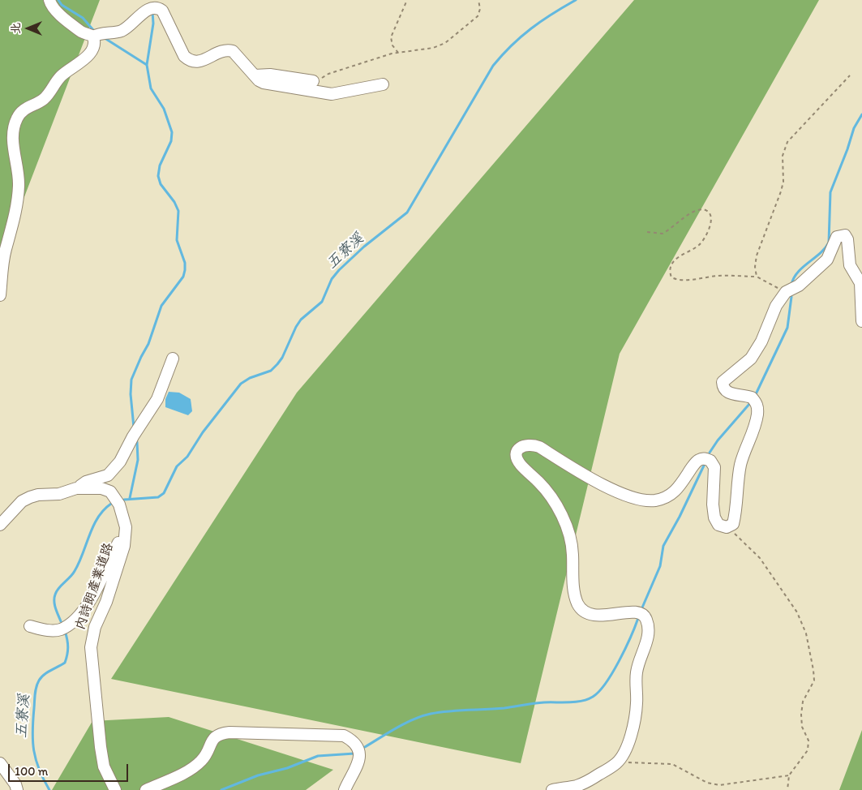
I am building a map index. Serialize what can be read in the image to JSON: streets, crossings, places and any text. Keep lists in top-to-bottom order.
{
  "streets": {
    "lane": ["內詩朗產業道路"]
  },
  "water": ["五寮溪"],
  "scale_bar": "100 m",
  "north": "left"
}
